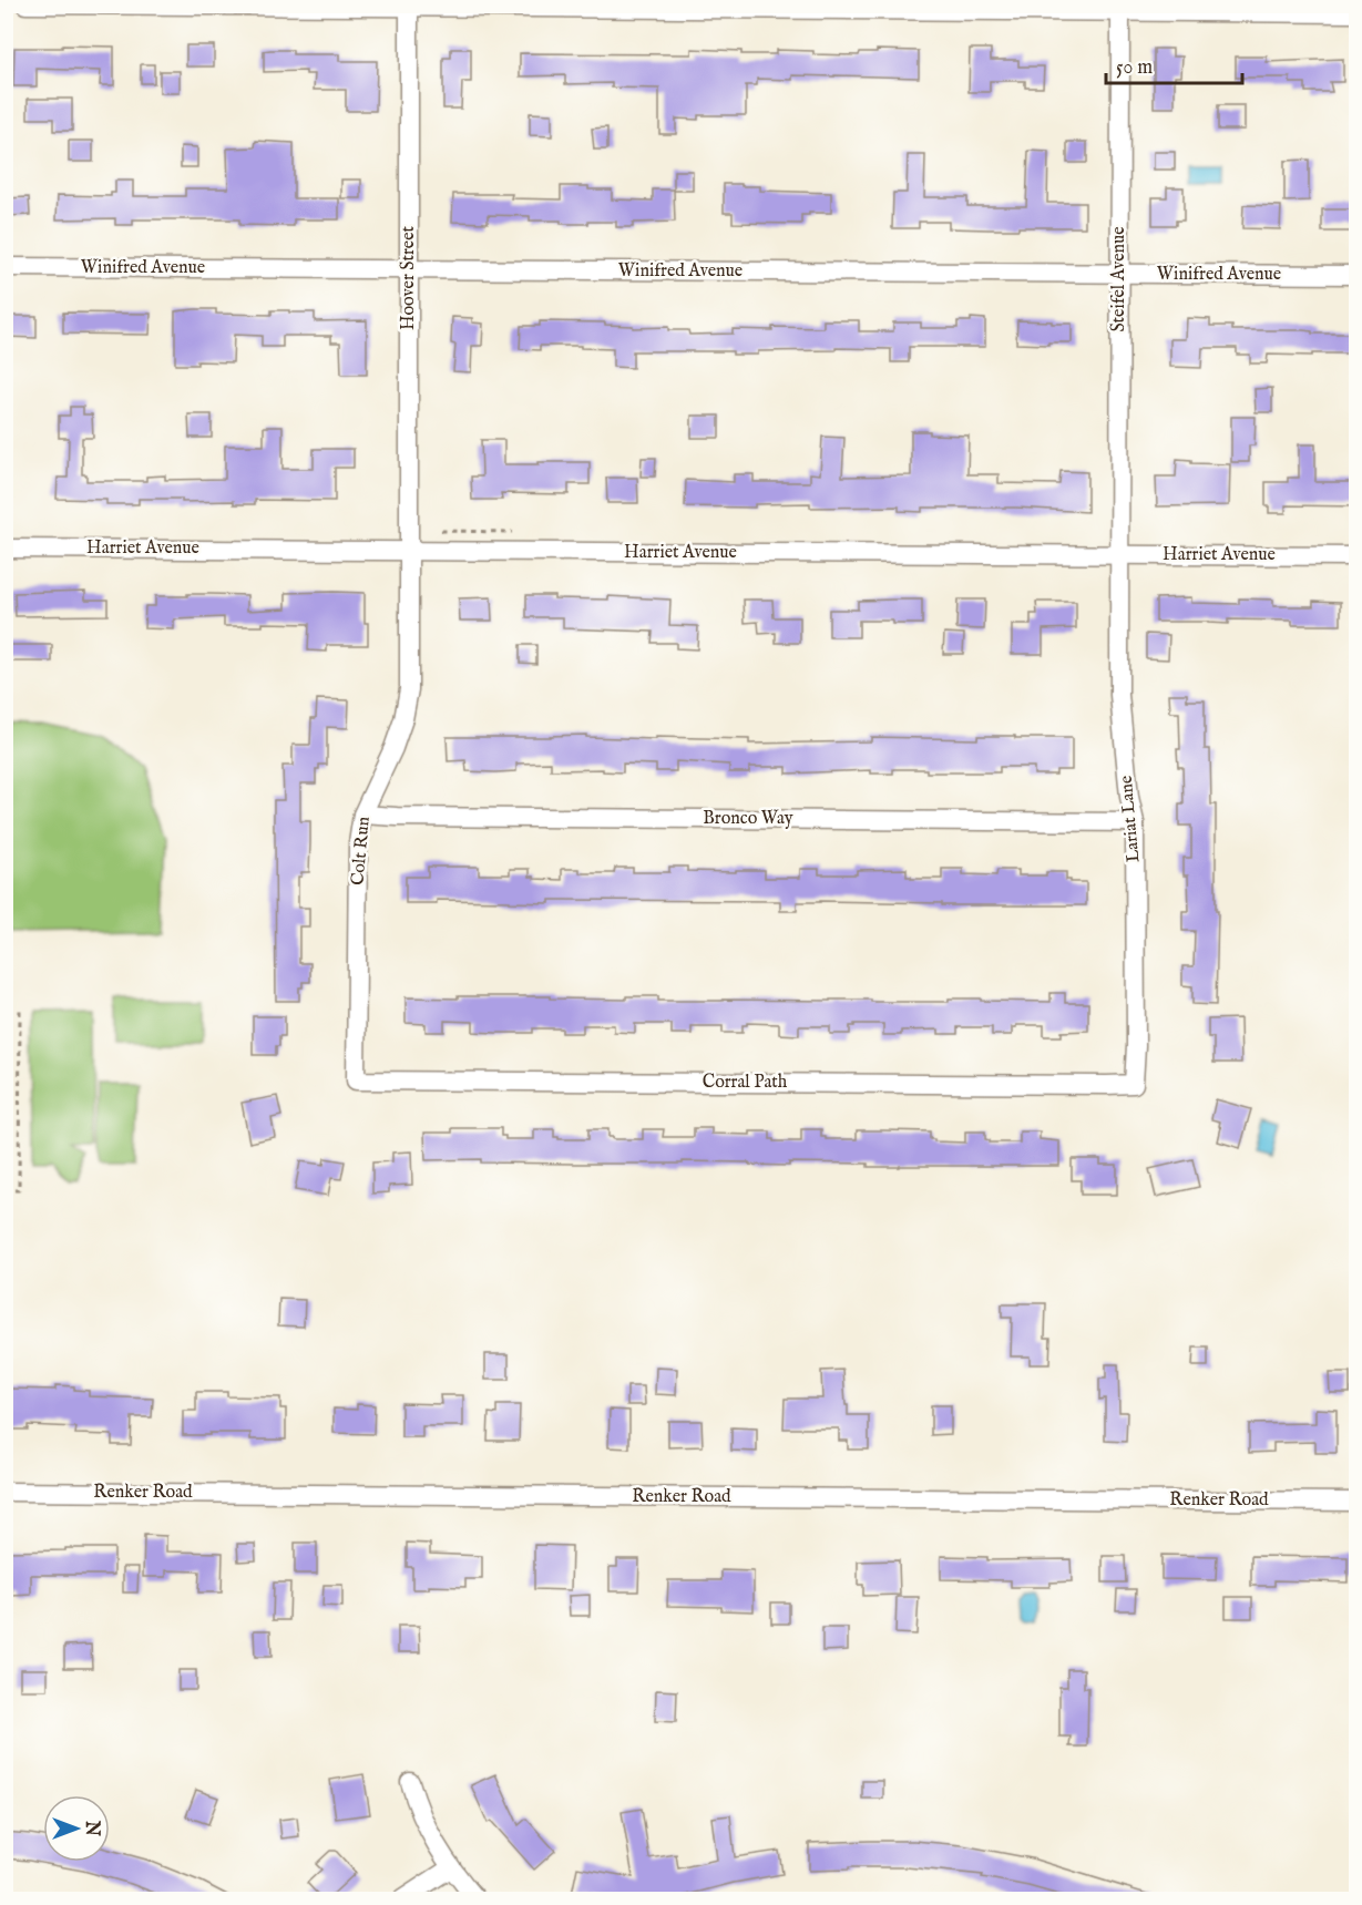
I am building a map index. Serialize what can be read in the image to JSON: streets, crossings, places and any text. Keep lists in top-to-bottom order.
{
  "streets": {
    "street": [
      "Winifred Avenue",
      "Hoover Street",
      "Steifel Avenue",
      "Harriet Avenue",
      "Bronco Way",
      "Lariat Lane",
      "Colt Run",
      "Corral Path",
      "Renker Road"
    ]
  },
  "crossings": [
    ["Winifred Avenue", "Hoover Street"],
    ["Winifred Avenue", "Steifel Avenue"],
    ["Hoover Street", "Harriet Avenue"],
    ["Hoover Street", "Colt Run"],
    ["Steifel Avenue", "Harriet Avenue"],
    ["Steifel Avenue", "Lariat Lane"],
    ["Harriet Avenue", "Lariat Lane"],
    ["Harriet Avenue", "Colt Run"],
    ["Bronco Way", "Lariat Lane"],
    ["Bronco Way", "Colt Run"],
    ["Lariat Lane", "Corral Path"],
    ["Colt Run", "Corral Path"]
  ],
  "scale_bar": "50 m",
  "north": "right"
}
